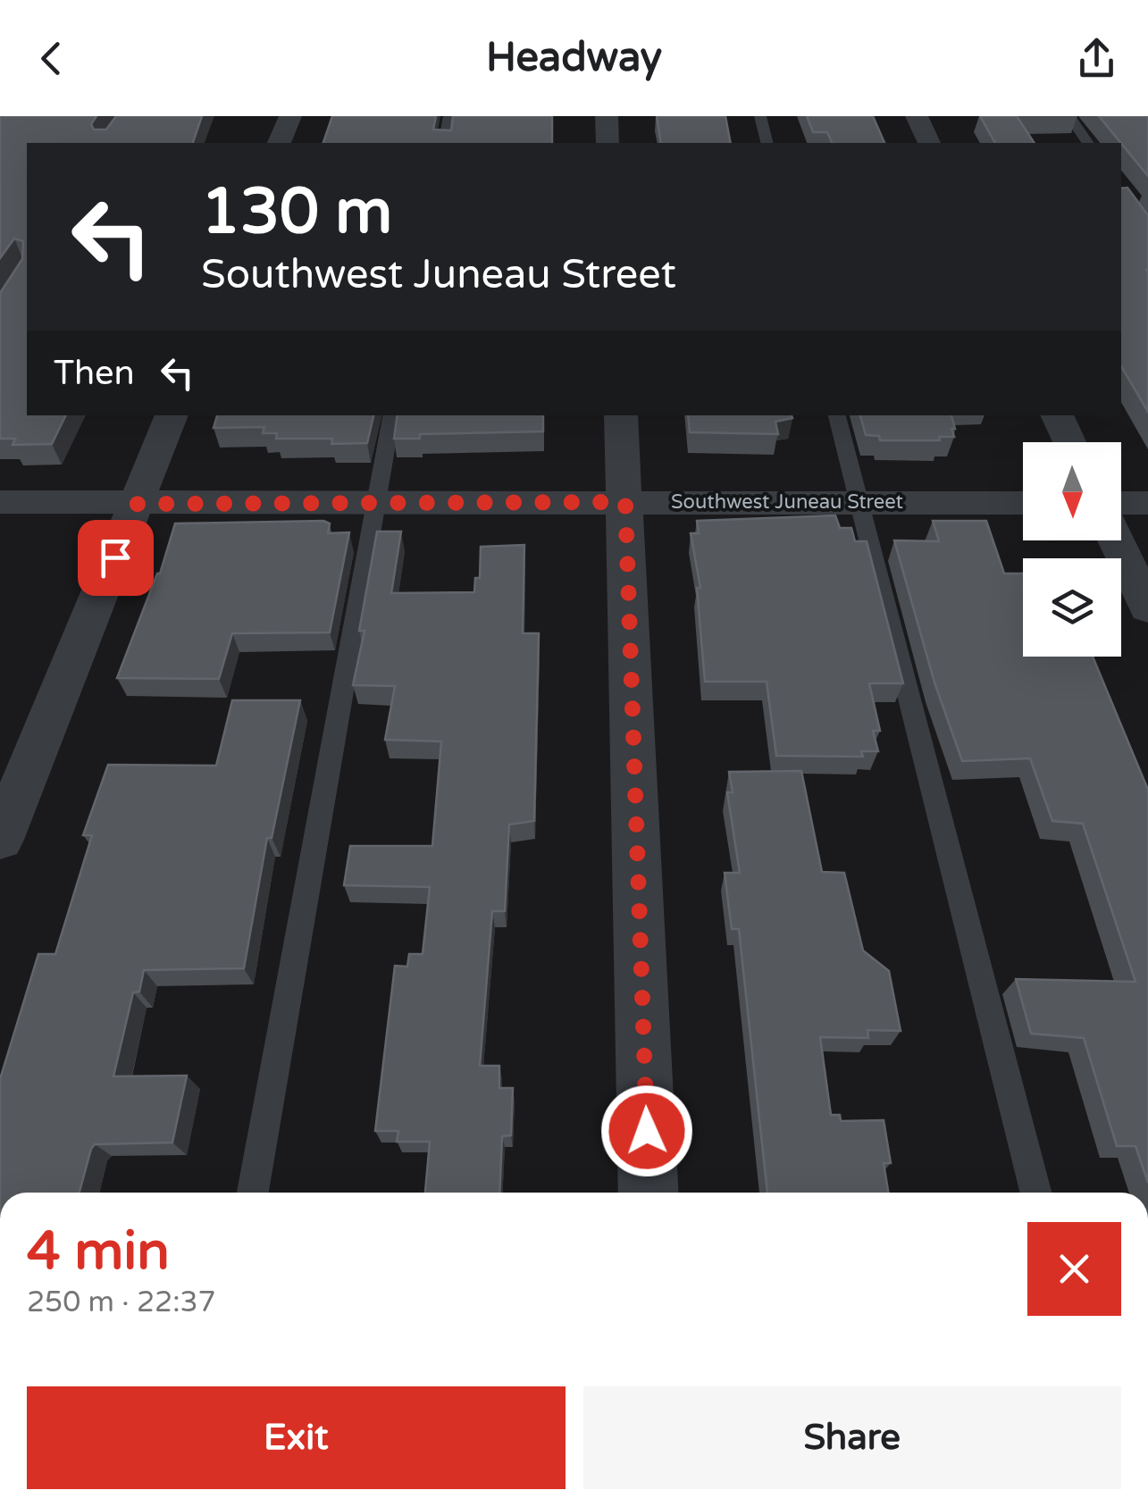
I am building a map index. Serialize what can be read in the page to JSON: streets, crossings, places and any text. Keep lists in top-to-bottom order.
{
  "streets": {
    "street": ["Southwest Juneau Street"]
  },
  "north": "bottom",
  "page": {
    "header": "Headway",
    "turn": ["130 m", "Southwest Juneau Street"],
    "then": "Then",
    "heading": ["4 min", "250 m · 22:37"],
    "buttons": ["Exit", "Share"]
  }
}
